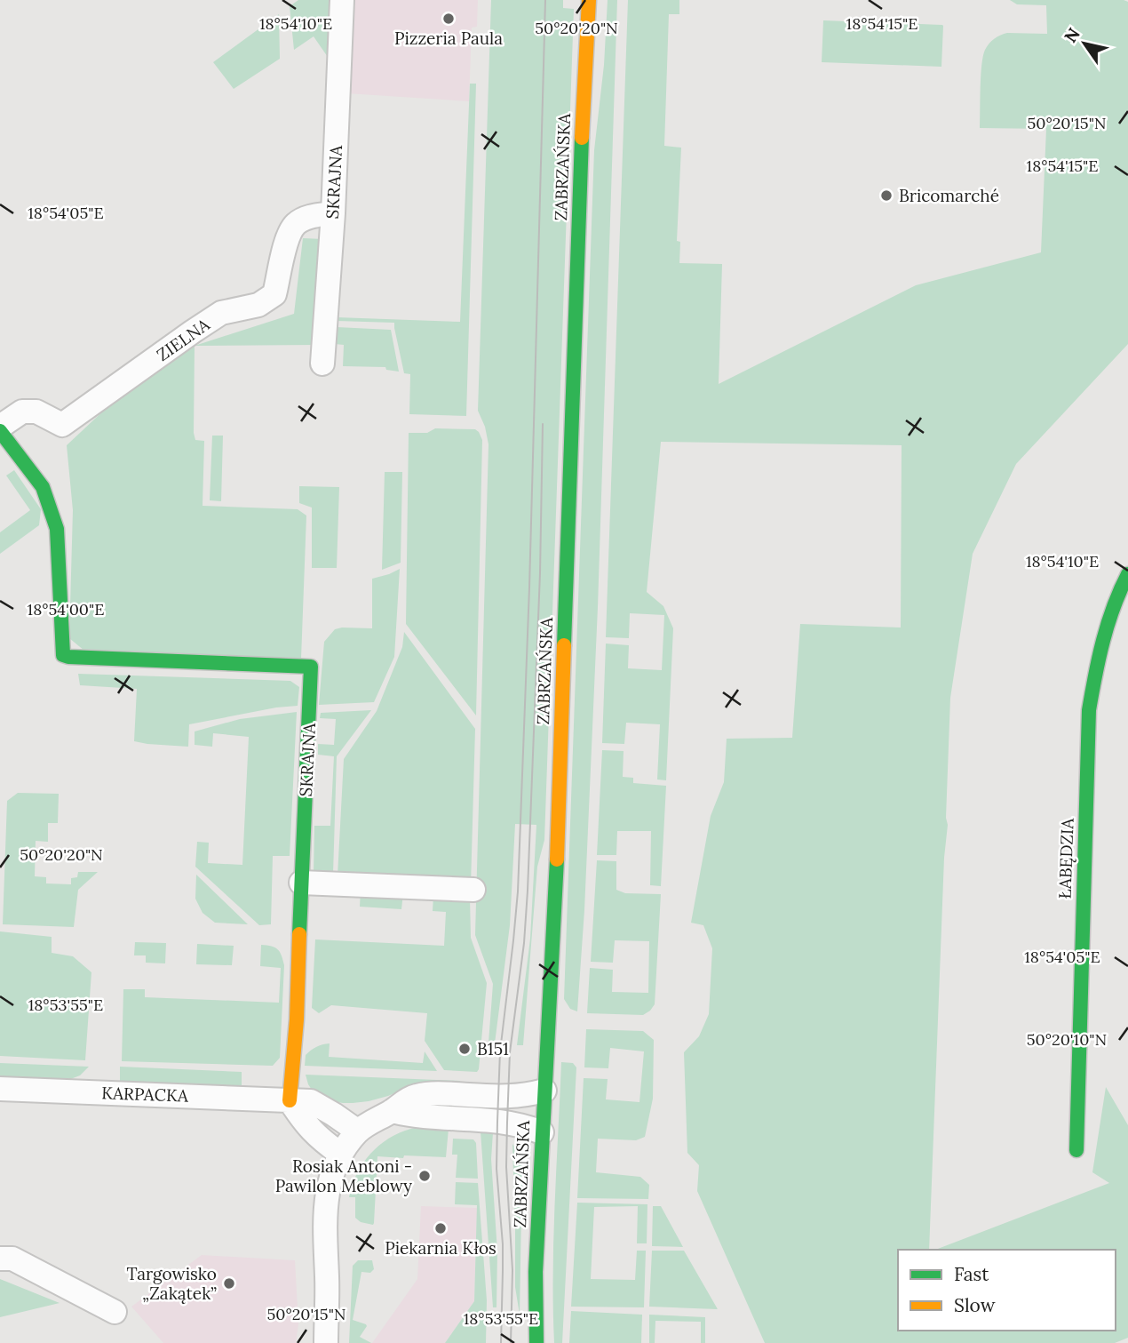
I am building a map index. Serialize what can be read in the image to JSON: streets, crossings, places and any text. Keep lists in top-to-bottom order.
{
  "streets": {
    "street": [
      "ZABRZAŃSKA",
      "SKRAJNA",
      "ZIELNA",
      "ŁABĘDZIA",
      "KARPACKA"
    ]
  },
  "crossings": [
    ["SKRAJNA", "ZIELNA"],
    ["SKRAJNA", "KARPACKA"]
  ],
  "places": [
    "Pizzeria Paula",
    "Bricomarché",
    "B151",
    "Rosiak Antoni - Pawilon Meblowy",
    "Piekarnia Kłos",
    "Targowisko „Zakątek”"
  ],
  "legend": ["Fast", "Slow"],
  "north": "top left",
  "coordinates": [
    "18°54'15\"E",
    "18°54'10\"E",
    "50°20'20\"N",
    "50°20'15\"N",
    "18°54'05\"E",
    "18°54'00\"E",
    "18°53'55\"E",
    "50°20'10\"N"
  ]
}
